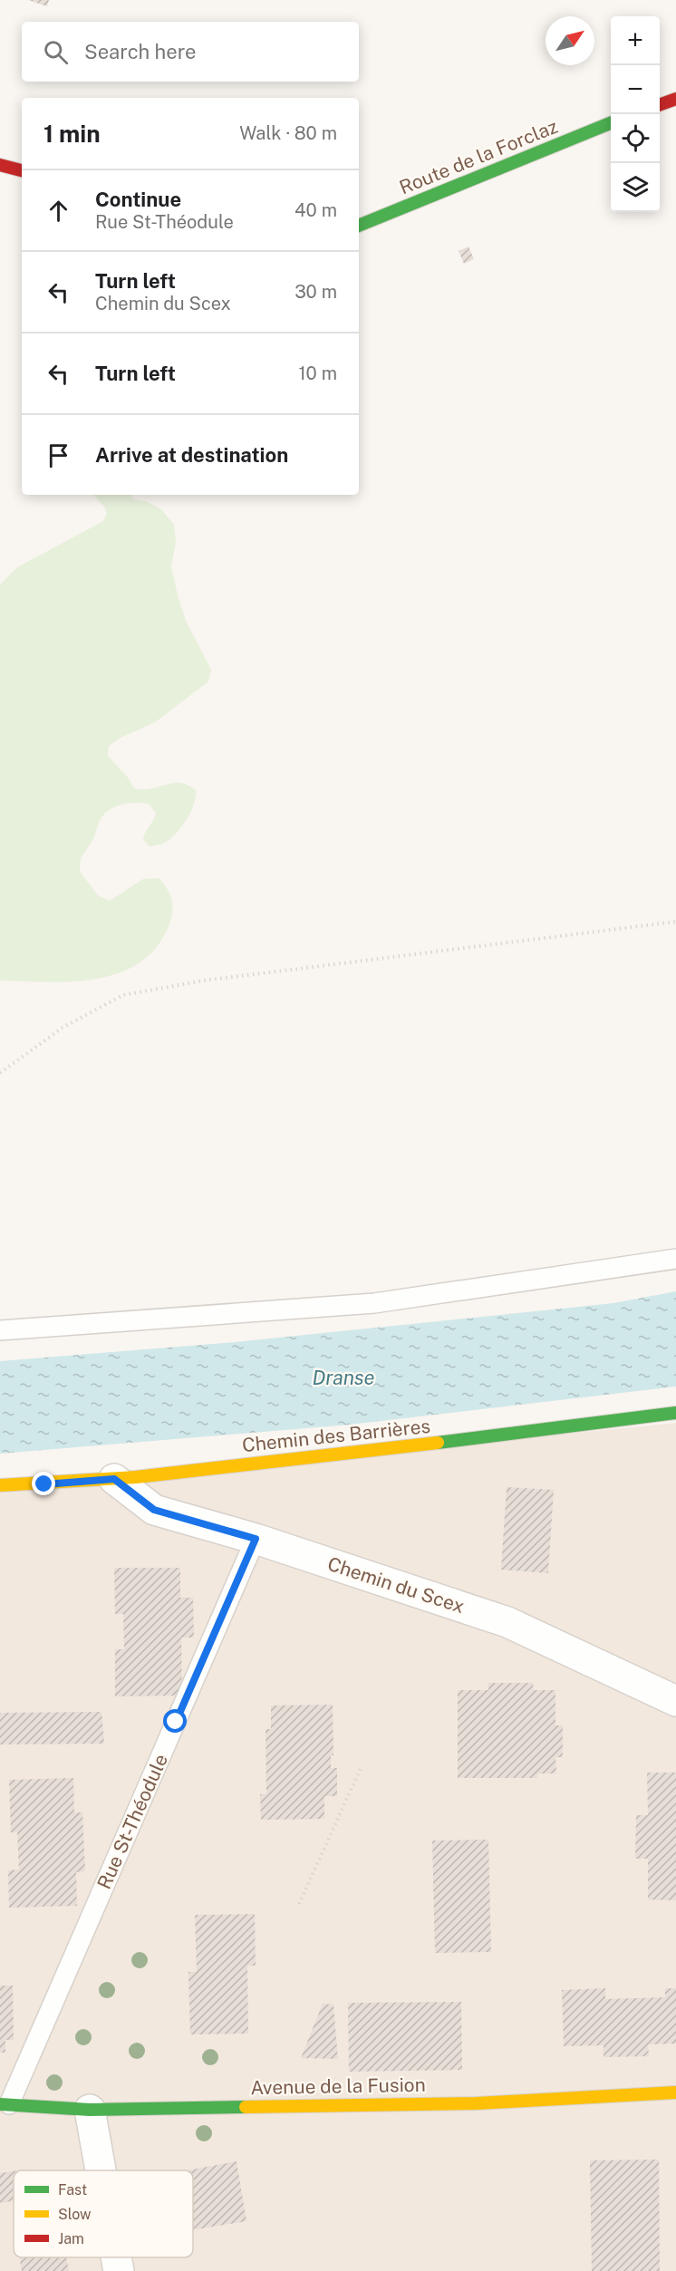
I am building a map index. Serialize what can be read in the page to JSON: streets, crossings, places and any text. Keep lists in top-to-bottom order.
{
  "streets": {
    "street": [
      "Route de la Forclaz",
      "Chemin des Barrières",
      "Chemin du Scex",
      "Avenue de la Fusion"
    ],
    "lane": ["Rue St-Théodule"]
  },
  "crossings": [
    ["Chemin des Barrières", "Chemin du Scex"],
    ["Chemin du Scex", "Rue St-Théodule"],
    ["Rue St-Théodule", "Avenue de la Fusion"]
  ],
  "water": ["Dranse"],
  "legend": ["Fast", "Slow", "Jam"],
  "north": "top right",
  "page": {
    "map_buttons": ["+", "−"],
    "search": "Search here",
    "heading": ["1 min", "Walk · 80 m"],
    "list": [
      ["Continue", "Rue St-Théodule", "40 m"],
      ["Turn left", "Chemin du Scex", "30 m"],
      ["Turn left", "10 m"],
      "Arrive at destination"
    ]
  }
}
